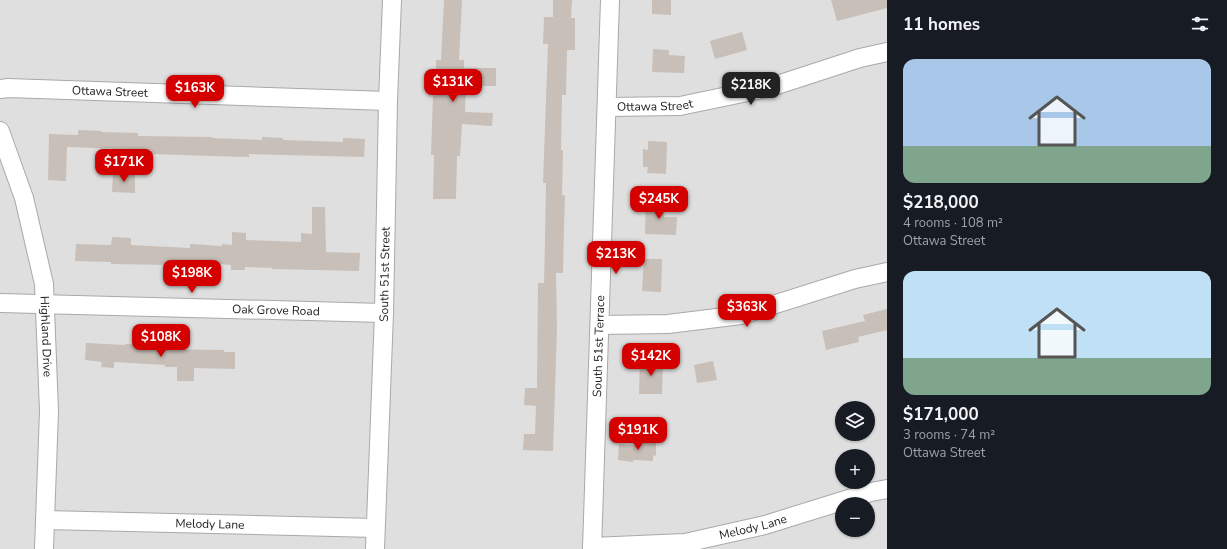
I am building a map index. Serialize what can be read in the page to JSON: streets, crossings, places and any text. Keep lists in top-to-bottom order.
{
  "streets": {
    "street": [
      "Ottawa Street",
      "South 51st Street",
      "Oak Grove Road",
      "Highland Drive",
      "South 51st Terrace",
      "Melody Lane"
    ]
  },
  "crossings": [
    ["Ottawa Street", "South 51st Street"],
    ["Ottawa Street", "South 51st Terrace"],
    ["South 51st Street", "Oak Grove Road"],
    ["South 51st Street", "Melody Lane"],
    ["Oak Grove Road", "Highland Drive"],
    ["Highland Drive", "Melody Lane"],
    ["South 51st Terrace", "Melody Lane"]
  ],
  "page": {
    "heading": "11 homes",
    "list": [
      {
        "name": "$218,000",
        "note": "4 rooms · 108 m² · Ottawa Street"
      },
      {
        "name": "$171,000",
        "note": "3 rooms · 74 m² · Ottawa Street"
      }
    ],
    "price": [
      "$131K",
      "$218K",
      "$163K",
      "$171K",
      "$245K",
      "$213K",
      "$198K",
      "$363K",
      "$108K",
      "$142K",
      "$191K"
    ],
    "map_buttons": ["+", "−"]
  }
}
